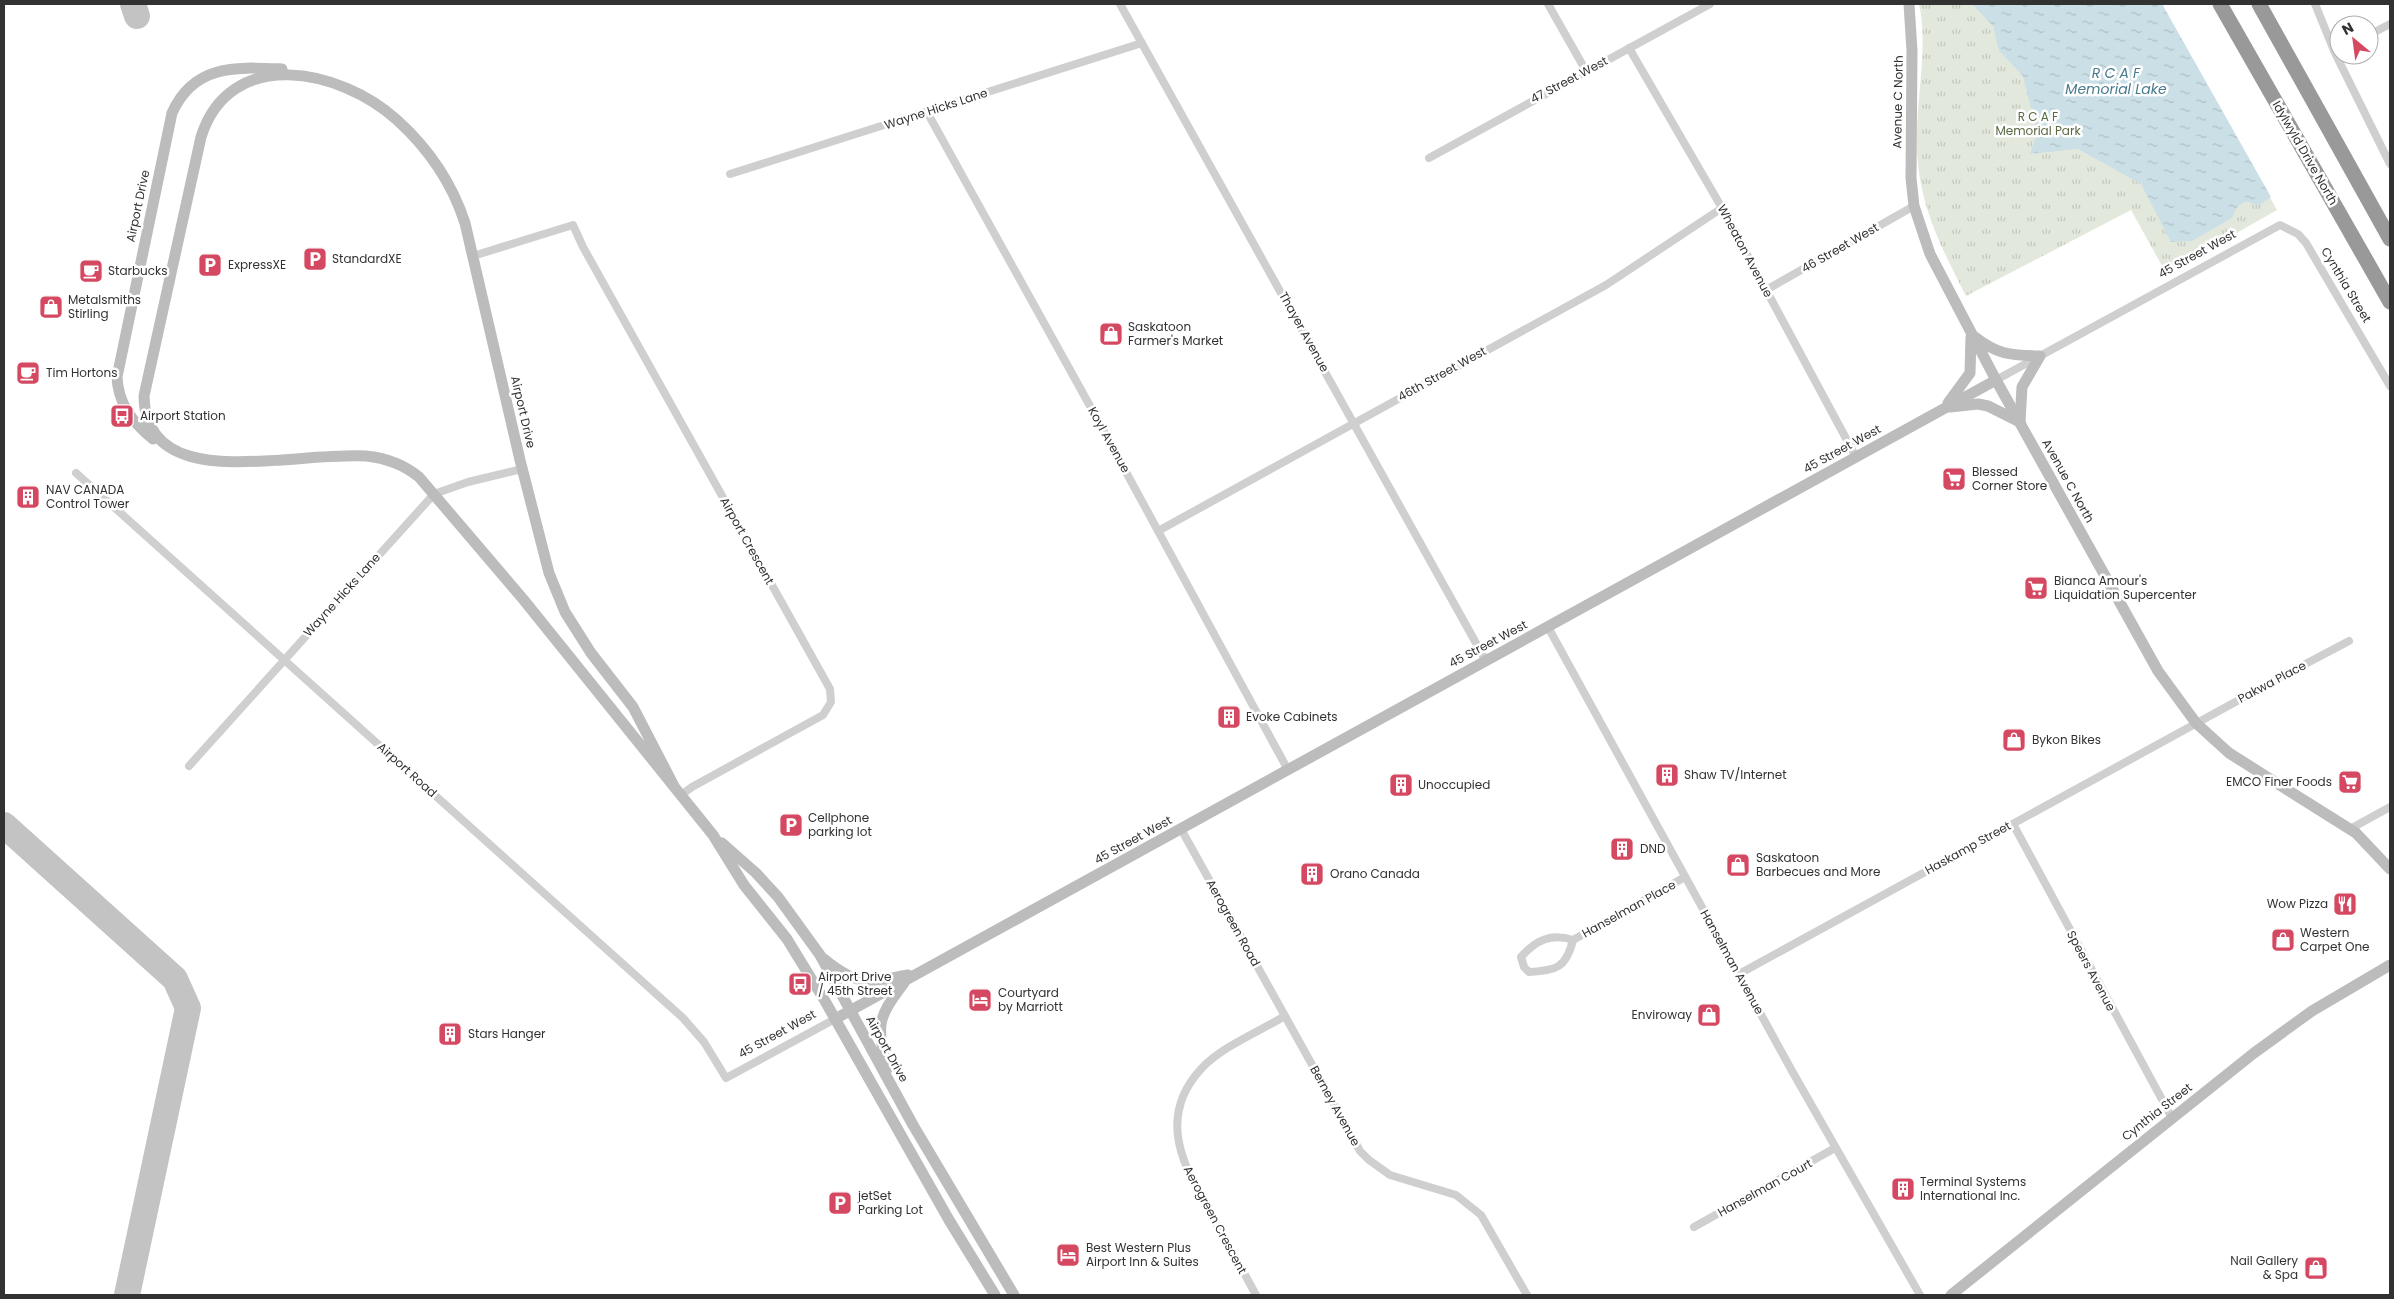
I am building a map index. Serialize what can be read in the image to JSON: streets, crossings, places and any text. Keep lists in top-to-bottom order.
{
  "streets": {
    "highway": ["Idylwyld Drive North"],
    "main road": [
      "Avenue C North",
      "Airport Drive",
      "45 Street West",
      "Cynthia Street"
    ],
    "street": [
      "47 Street West",
      "Wayne Hicks Lane",
      "46 Street West",
      "Wheaton Avenue",
      "Thayer Avenue",
      "46th Street West",
      "Koyl Avenue",
      "Airport Crescent",
      "Pakwa Place",
      "Airport Road",
      "Haskamp Street",
      "Hanselman Place",
      "Aerogreen Road",
      "Hanselman Avenue",
      "Speers Avenue",
      "Berney Avenue",
      "Hanselman Court",
      "Aerogreen Crescent"
    ]
  },
  "crossings": [
    ["47 Street West", "Wheaton Avenue"],
    ["Avenue C North", "46 Street West"],
    ["Avenue C North", "45 Street West"],
    ["Avenue C North", "Pakwa Place"],
    ["Avenue C North", "Haskamp Street"],
    ["Wayne Hicks Lane", "Airport Drive"],
    ["Wayne Hicks Lane", "Thayer Avenue"],
    ["Wayne Hicks Lane", "Koyl Avenue"],
    ["Wayne Hicks Lane", "Airport Road"],
    ["Airport Drive", "45 Street West"],
    ["Airport Drive", "Airport Crescent"],
    ["46 Street West", "Wheaton Avenue"],
    ["Wheaton Avenue", "45 Street West"],
    ["Wheaton Avenue", "46th Street West"],
    ["45 Street West", "Cynthia Street"],
    ["45 Street West", "Thayer Avenue"],
    ["45 Street West", "Koyl Avenue"],
    ["45 Street West", "Airport Road"],
    ["45 Street West", "Aerogreen Road"],
    ["45 Street West", "Hanselman Avenue"],
    ["Cynthia Street", "Speers Avenue"],
    ["Thayer Avenue", "46th Street West"],
    ["46th Street West", "Koyl Avenue"],
    ["Pakwa Place", "Haskamp Street"],
    ["Haskamp Street", "Hanselman Avenue"],
    ["Haskamp Street", "Speers Avenue"],
    ["Hanselman Place", "Hanselman Avenue"],
    ["Aerogreen Road", "Berney Avenue"],
    ["Aerogreen Road", "Aerogreen Crescent"],
    ["Hanselman Avenue", "Hanselman Court"],
    ["Berney Avenue", "Aerogreen Crescent"]
  ],
  "water": ["R C A F Memorial Lake"],
  "parks": ["R C A F Memorial Park"],
  "places": {
    "parking": [
      "StandardXE",
      "ExpressXE",
      "Cellphone parking lot",
      "jetSet Parking Lot"
    ],
    "cafe": ["Starbucks", "Tim Hortons"],
    "shop": [
      "Metalsmiths Stirling",
      "Saskatoon Farmer's Market",
      "Bykon Bikes",
      "Saskatoon Barbecues and More",
      "Western Carpet One",
      "Enviroway",
      "Nail Gallery & Spa"
    ],
    "bus stop": ["Airport Station", "Airport Drive / 45th Street"],
    "supermarket": ["Blessed Corner Store", "Bianca Amour's Liquidation Supercenter", "EMCO Finer Foods"],
    "building": [
      "NAV CANADA Control Tower",
      "Evoke Cabinets",
      "Shaw TV/Internet",
      "Unoccupied",
      "DND",
      "Orano Canada",
      "Stars Hanger",
      "Terminal Systems International Inc."
    ],
    "restaurant": ["Wow Pizza"],
    "hotel": ["Courtyard by Marriott", "Best Western Plus Airport Inn & Suites"]
  },
  "north": "top left"
}
